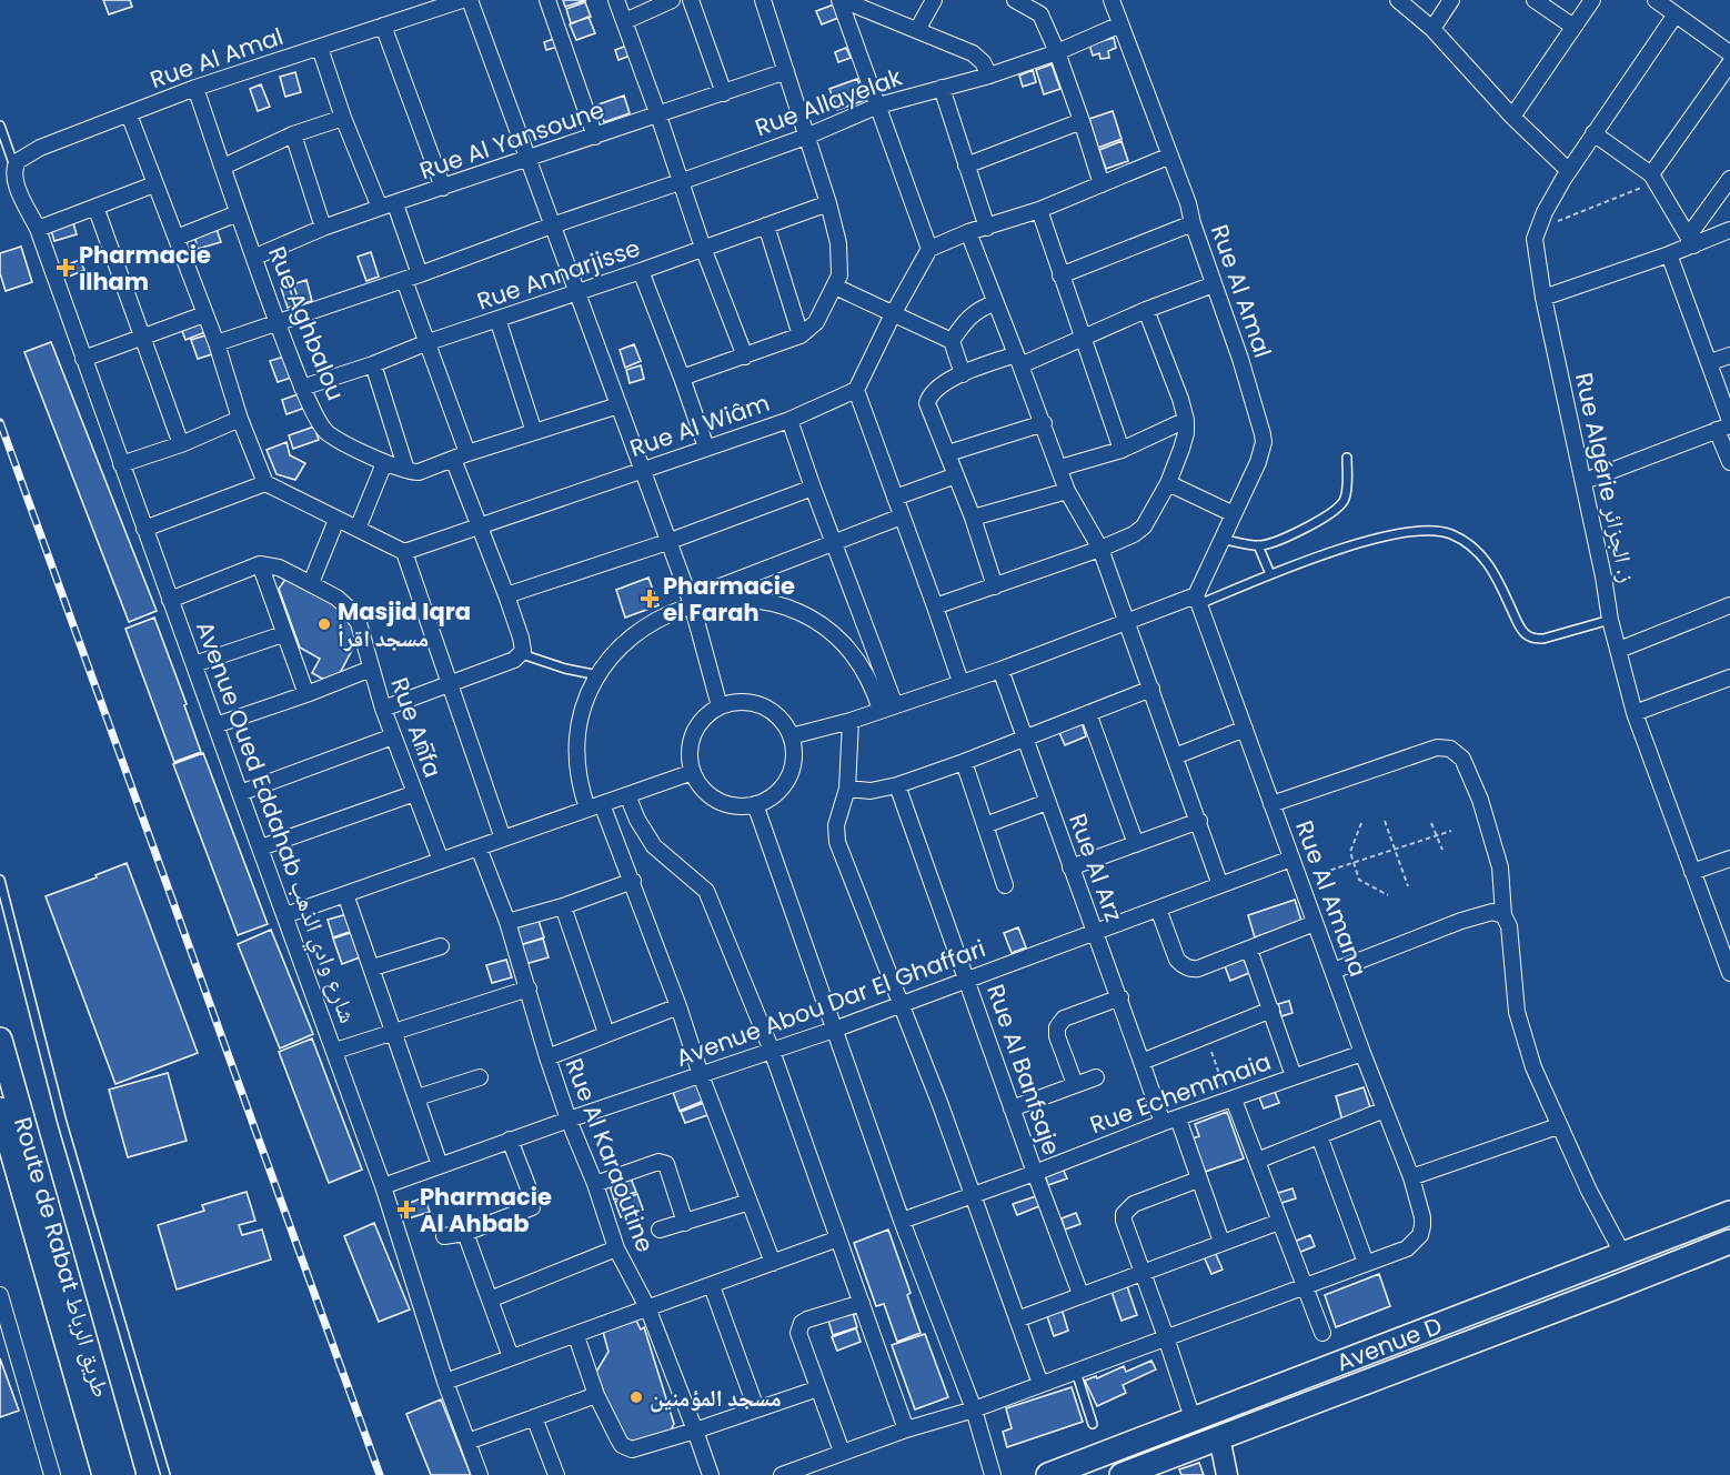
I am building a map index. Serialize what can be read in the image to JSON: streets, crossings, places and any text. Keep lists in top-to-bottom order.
{
  "streets": {
    "main road": ["Route de Rabat طريق الرباط", "Avenue D"],
    "street": [
      "Rue Al Amal",
      "Rue Allayelak",
      "Rue Al Yansoune",
      "Rue Annarjisse",
      "Rue Aghbalou",
      "Rue Al Wiâm",
      "Rue Algérie ز. الجزائر",
      "Rue Anfa",
      "Avenue Oued Eddahab شارع وادي الذهب",
      "Rue Al Arz",
      "Rue Al Amana",
      "Avenue Abou Dar El Ghaffari",
      "Rue Al Banfsaje",
      "Rue Echemmaia",
      "Rue Al Karaoutine"
    ]
  },
  "crossings": [
    ["Rue Al Amal", "Rue Allayelak"],
    ["Rue Al Amal", "Rue Aghbalou"],
    ["Rue Al Amal", "Avenue Oued Eddahab شارع وادي الذهب"],
    ["Rue Al Amal", "Rue Al Amana"],
    ["Rue Allayelak", "Rue Aghbalou"],
    ["Rue Al Yansoune", "Rue Aghbalou"],
    ["Rue Annarjisse", "Rue Aghbalou"],
    ["Avenue Oued Eddahab شارع وادي الذهب", "Avenue Abou Dar El Ghaffari"],
    ["Rue Al Arz", "Avenue Abou Dar El Ghaffari"],
    ["Rue Al Arz", "Rue Echemmaia"],
    ["Rue Al Amana", "Avenue Abou Dar El Ghaffari"],
    ["Rue Al Amana", "Rue Echemmaia"],
    ["Avenue Abou Dar El Ghaffari", "Rue Al Banfsaje"],
    ["Avenue Abou Dar El Ghaffari", "Rue Al Karaoutine"],
    ["Rue Al Banfsaje", "Rue Echemmaia"]
  ],
  "places": {
    "health": ["Pharmacie Ilham", "Pharmacie el Farah", "Pharmacie Al Ahbab"],
    "other": ["Masjid Iqra مسجد اقرأ", "مسجد المؤمنين"]
  }
}
